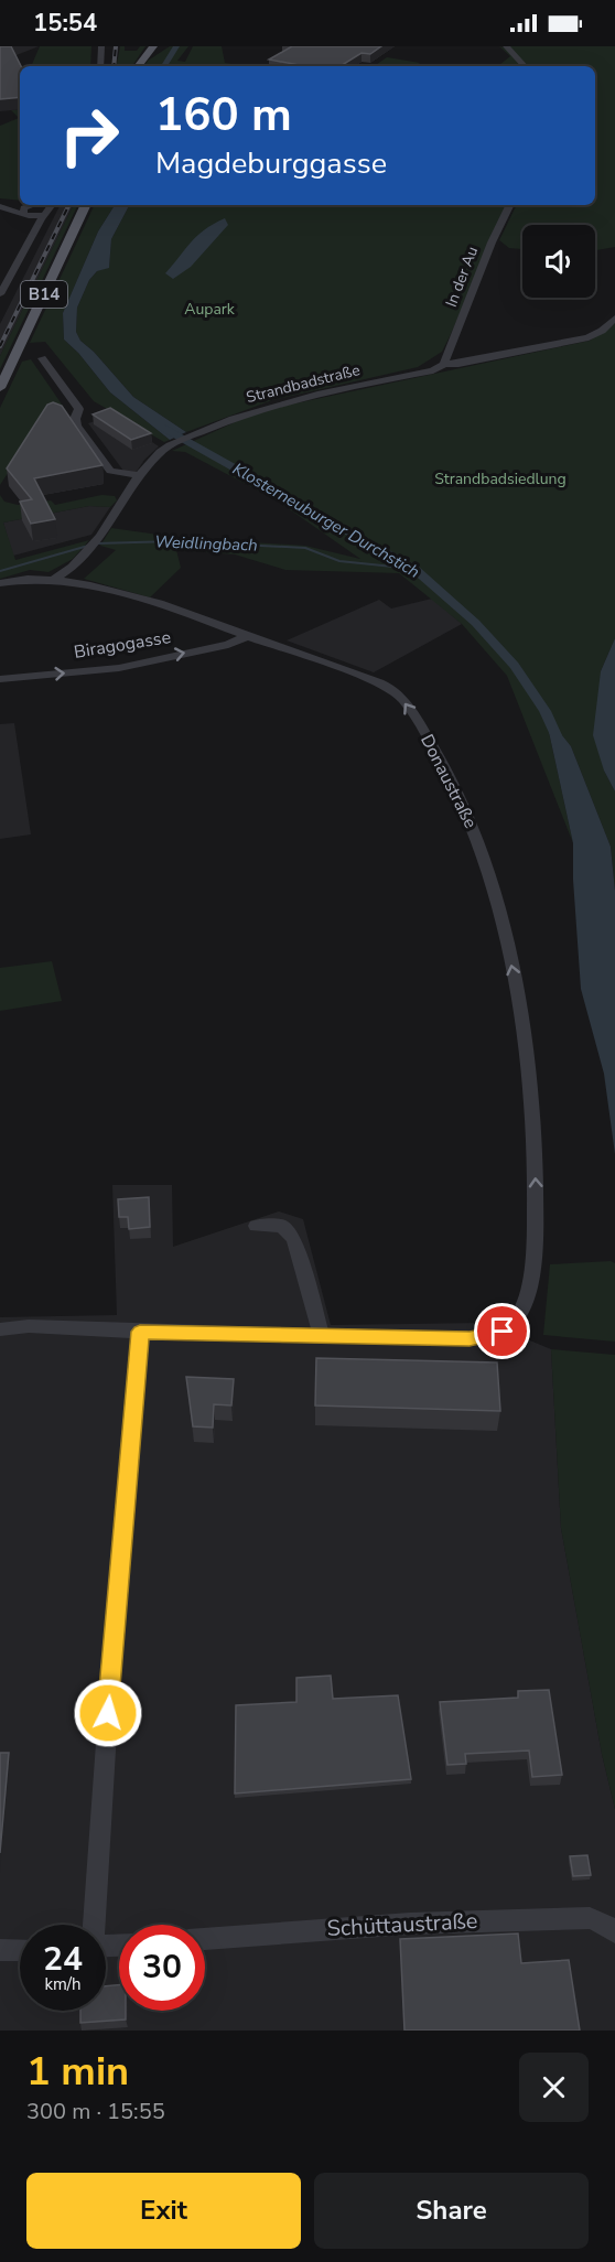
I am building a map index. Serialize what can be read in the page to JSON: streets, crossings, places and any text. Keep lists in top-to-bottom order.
{
  "streets": {
    "main road": ["B14"],
    "street": [
      "In der Au",
      "Strandbadstraße",
      "Biragogasse",
      "Donaustraße",
      "Schüttaustraße"
    ]
  },
  "crossings": [
    ["In der Au", "Strandbadstraße"],
    ["Strandbadstraße", "Donaustraße"],
    ["Biragogasse", "Donaustraße"]
  ],
  "one_way": ["Biragogasse"],
  "water": ["Klosterneuburger Durchstich", "Weidlingbach"],
  "parks": ["Aupark", "Strandbadsiedlung"],
  "page": {
    "status": "15:54",
    "turn": ["160 m", "Magdeburggasse"],
    "speed": "24 km/h",
    "limit": "30",
    "heading": ["1 min", "300 m · 15:55"],
    "buttons": ["Exit", "Share"]
  }
}
